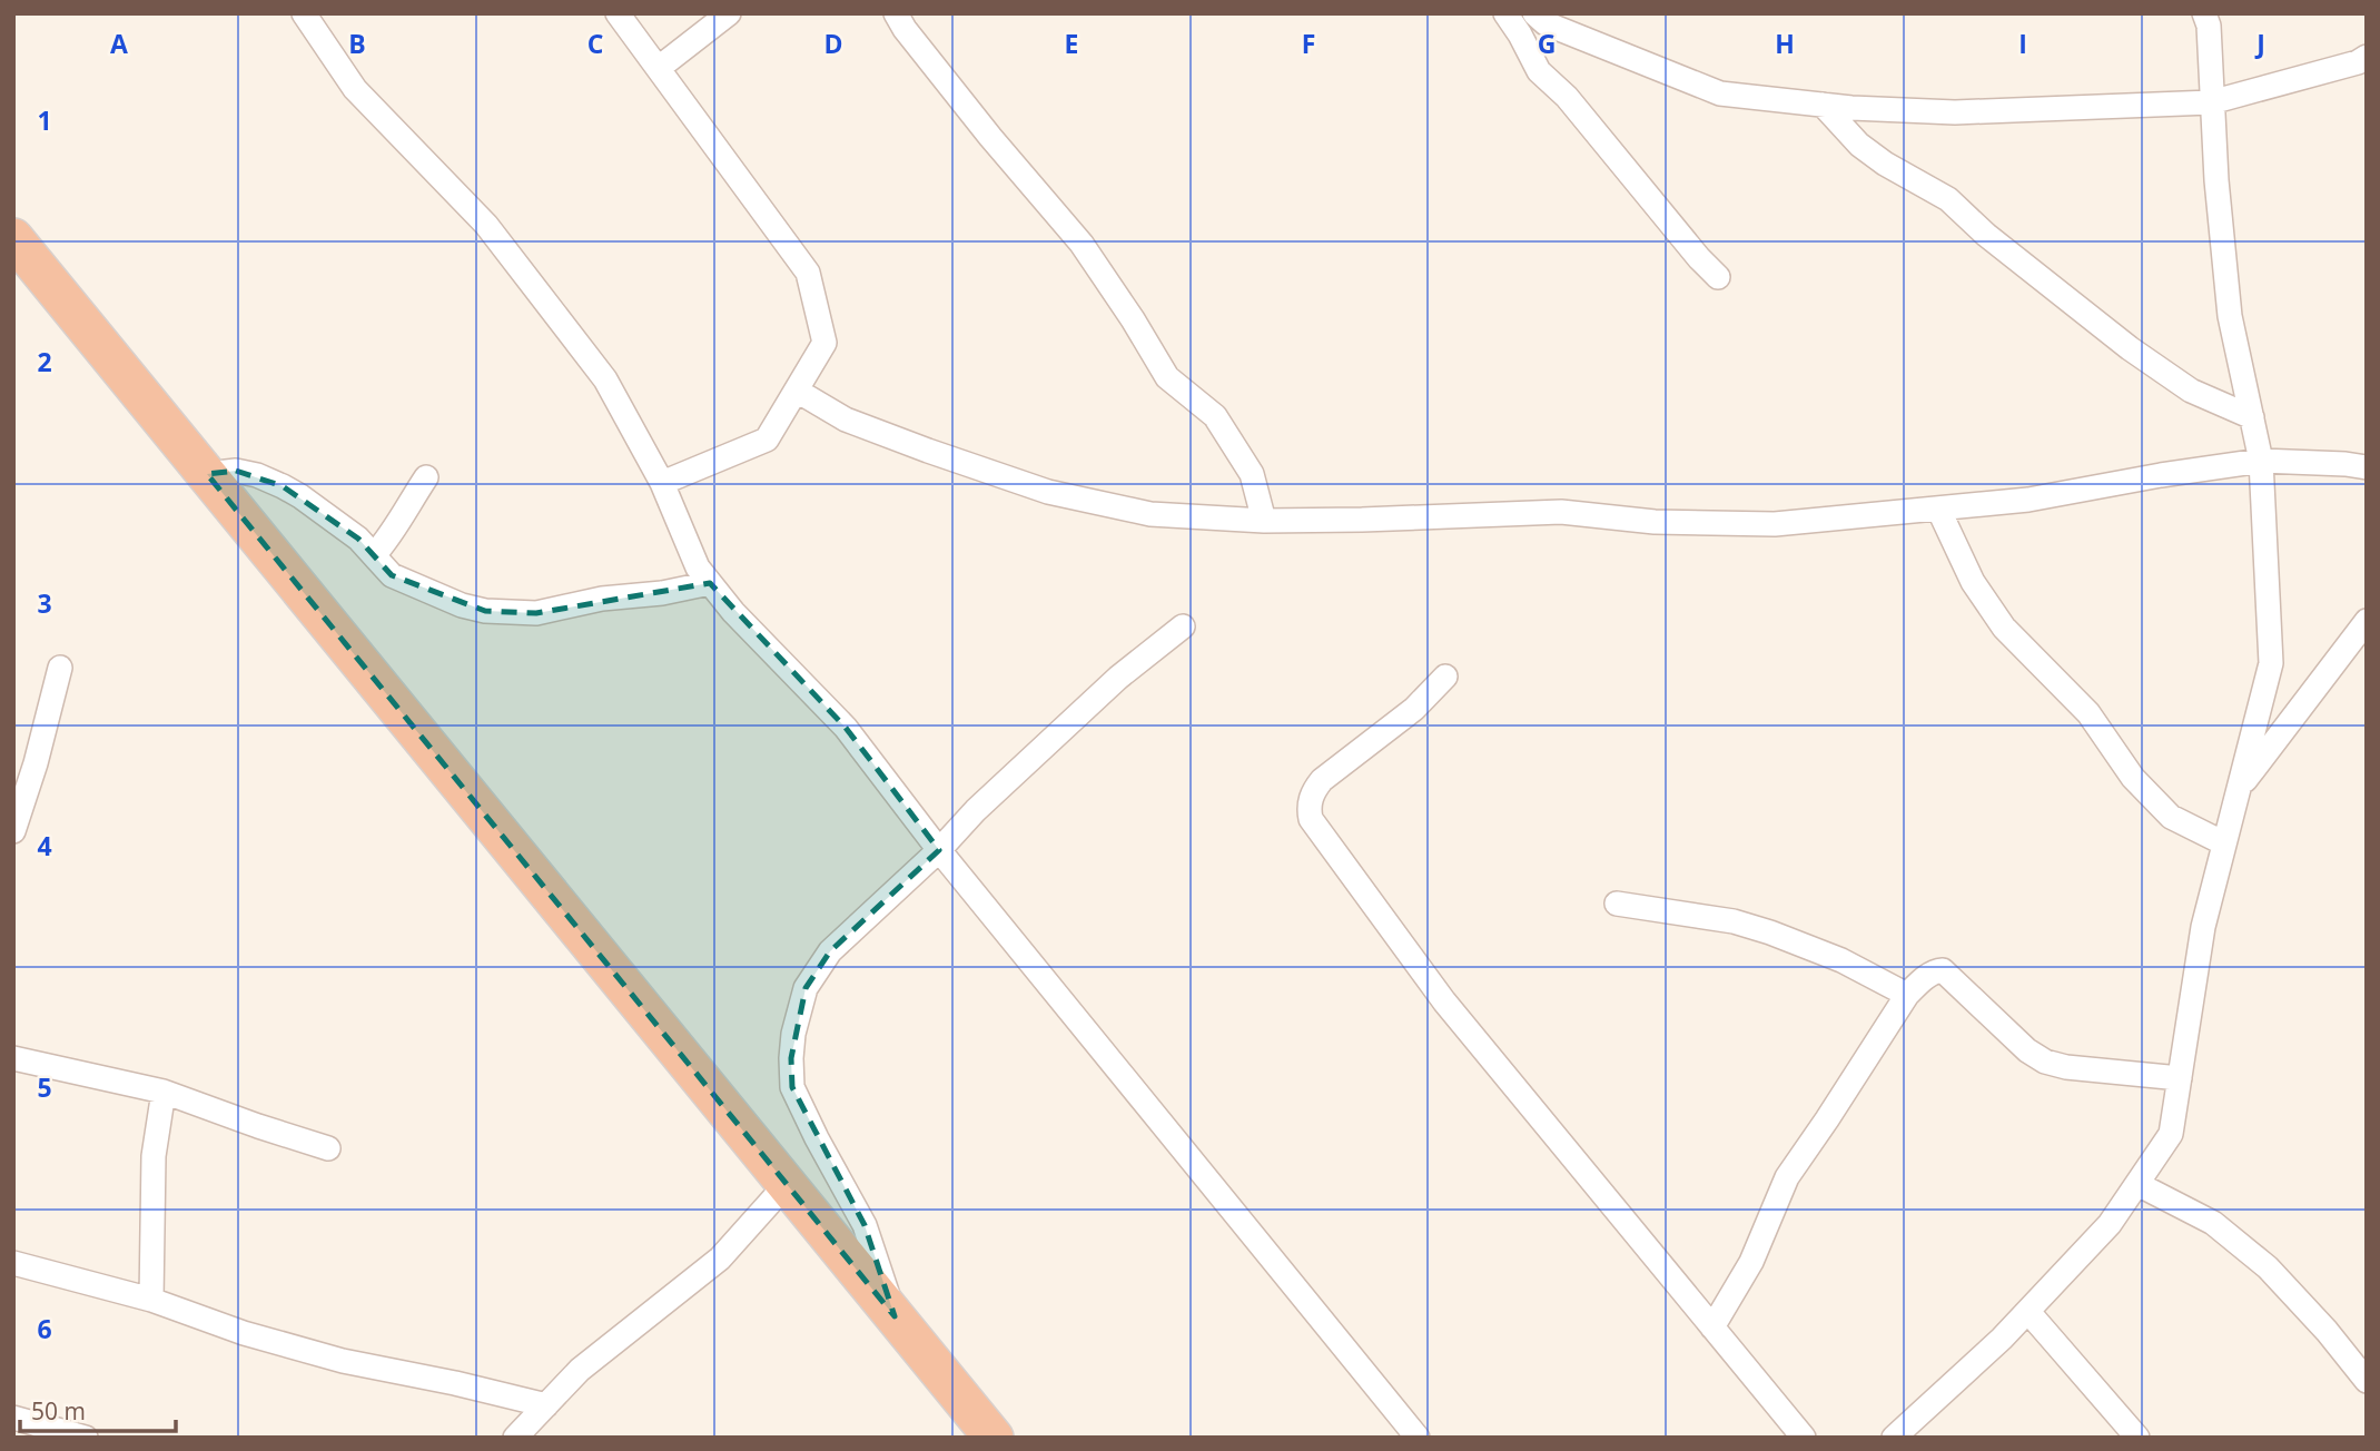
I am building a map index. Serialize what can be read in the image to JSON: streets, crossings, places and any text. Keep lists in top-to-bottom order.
{
  "scale_bar": "50 m",
  "grid": {
    "columns": [
      "A",
      "B",
      "C",
      "D",
      "E",
      "F",
      "G",
      "H",
      "I",
      "J"
    ],
    "rows": [
      "1",
      "2",
      "3",
      "4",
      "5",
      "6"
    ]
  }
}
